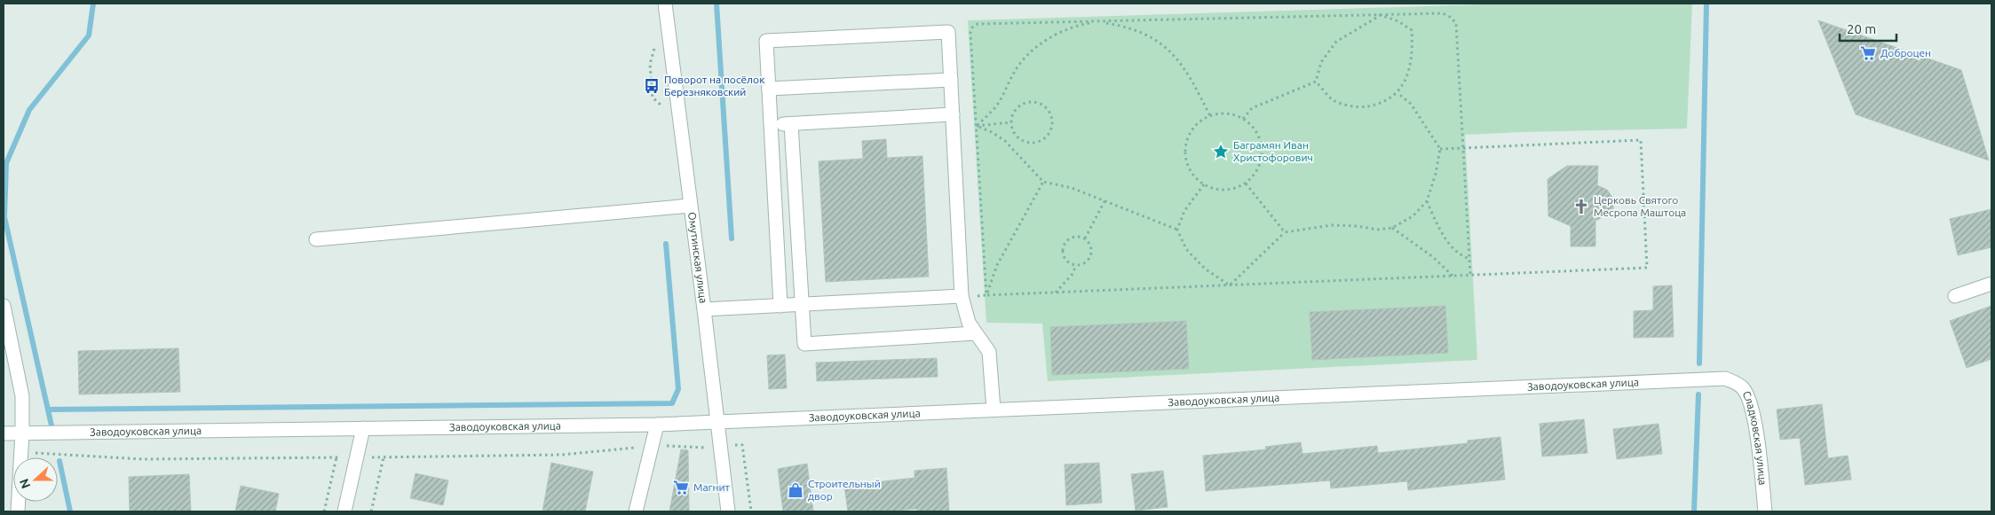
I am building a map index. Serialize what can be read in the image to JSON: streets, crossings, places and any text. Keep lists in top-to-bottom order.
{
  "streets": {
    "street": ["Омутинская улица", "Заводоуковская улица", "Сладковская улица"]
  },
  "crossings": [
    ["Омутинская улица", "Заводоуковская улица"],
    ["Заводоуковская улица", "Сладковская улица"]
  ],
  "places": {
    "supermarket": ["Доброцен", "Магнит"],
    "bus stop": ["Поворот на посёлок Березняковский"],
    "place": ["Баграмян Иван Христофорович"],
    "church": ["Церковь Святого Месропа Маштоца"],
    "shop": ["Строительный двор"]
  },
  "scale_bar": "20 m",
  "north": "left"
}
